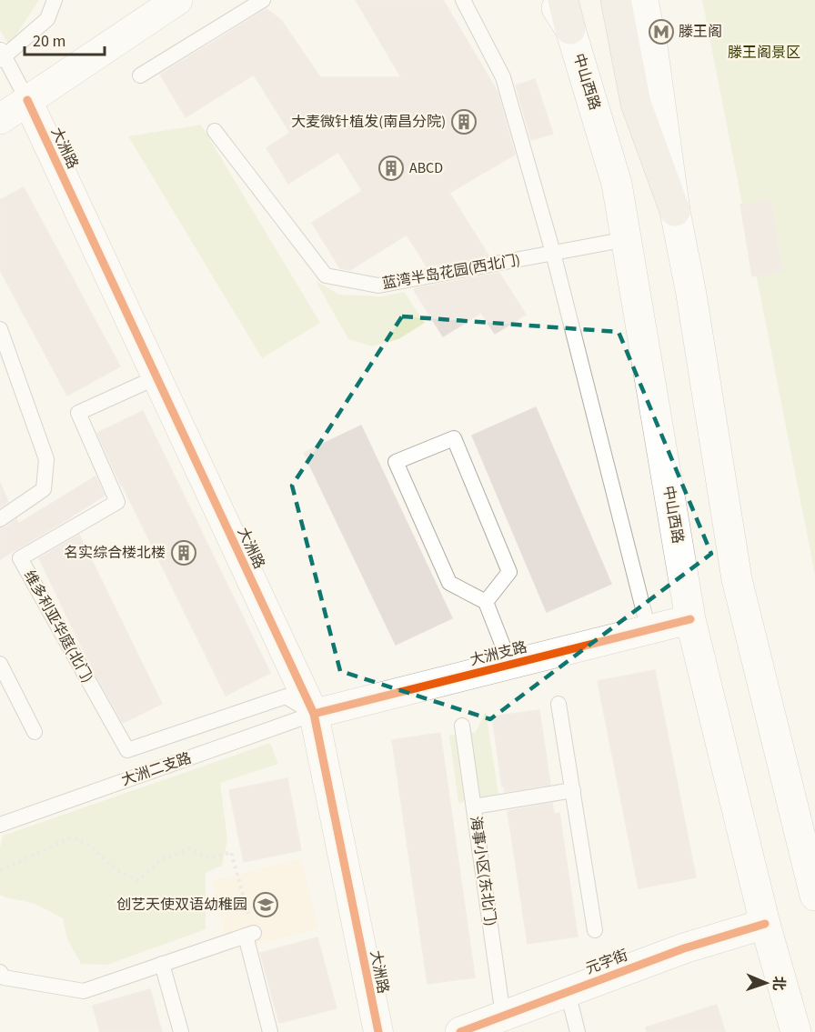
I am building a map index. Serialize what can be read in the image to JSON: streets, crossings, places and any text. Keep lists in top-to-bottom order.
{
  "streets": {
    "main road": ["中山西路", "元字街"],
    "street": ["大洲路", "大洲支路"],
    "lane": [
      "蓝湾半岛花园(西北门)",
      "维多利亚华庭(北门)",
      "大洲二支路",
      "海事小区(东北门)"
    ]
  },
  "crossings": [
    ["中山西路", "蓝湾半岛花园(西北门)"],
    ["中山西路", "大洲支路"],
    ["中山西路", "元字街"],
    ["大洲路", "维多利亚华庭(北门)"],
    ["大洲路", "大洲支路"],
    ["大洲路", "大洲二支路"],
    ["维多利亚华庭(北门)", "大洲支路"],
    ["维多利亚华庭(北门)", "大洲二支路"],
    ["大洲支路", "大洲二支路"],
    ["海事小区(东北门)", "元字街"]
  ],
  "parks": ["滕王阁景区"],
  "places": {
    "metro station": ["滕王阁"],
    "building": ["大麦微针植发(南昌分院)", "ABCD", "名实综合楼北楼"],
    "school or university": ["创艺天使双语幼稚园"]
  },
  "scale_bar": "20 m",
  "north": "right"
}
